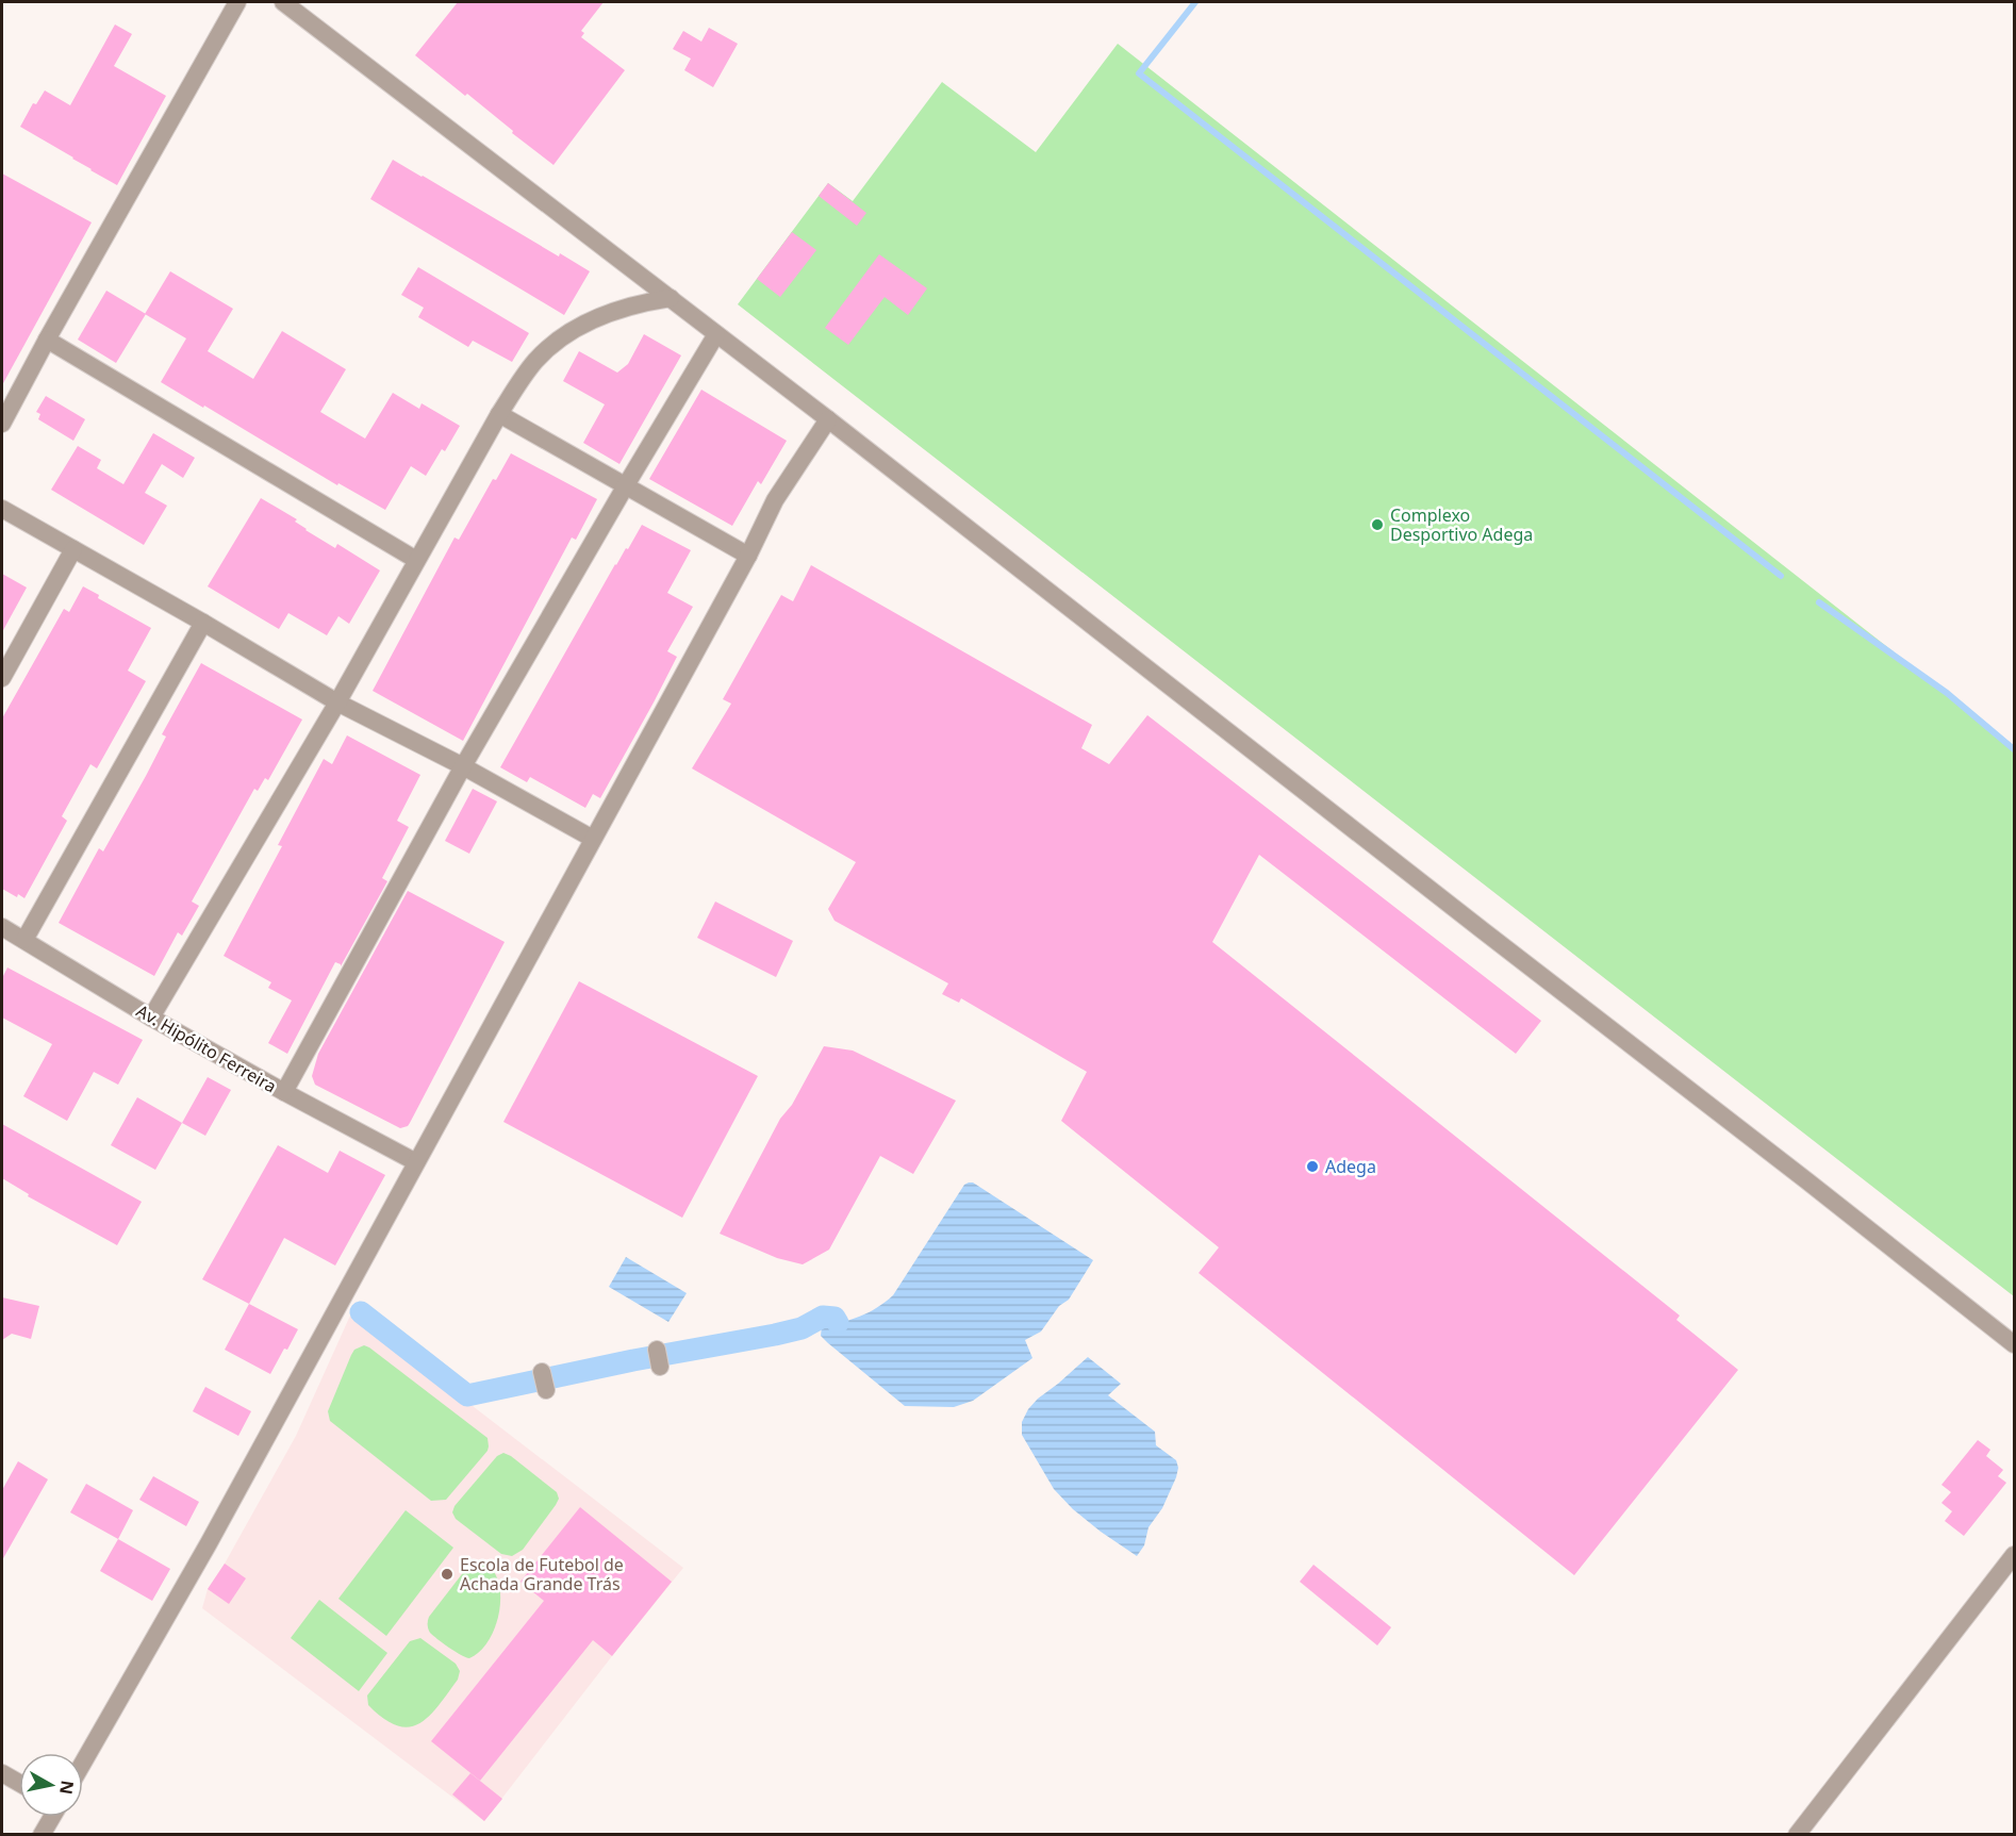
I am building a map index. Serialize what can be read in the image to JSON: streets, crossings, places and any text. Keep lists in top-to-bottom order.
{
  "streets": {
    "street": ["Av. Hipólito Ferreira"]
  },
  "places": ["Complexo Desportivo Adega", "Adega", "Escola de Futebol de Achada Grande Trás"],
  "north": "right"
}
